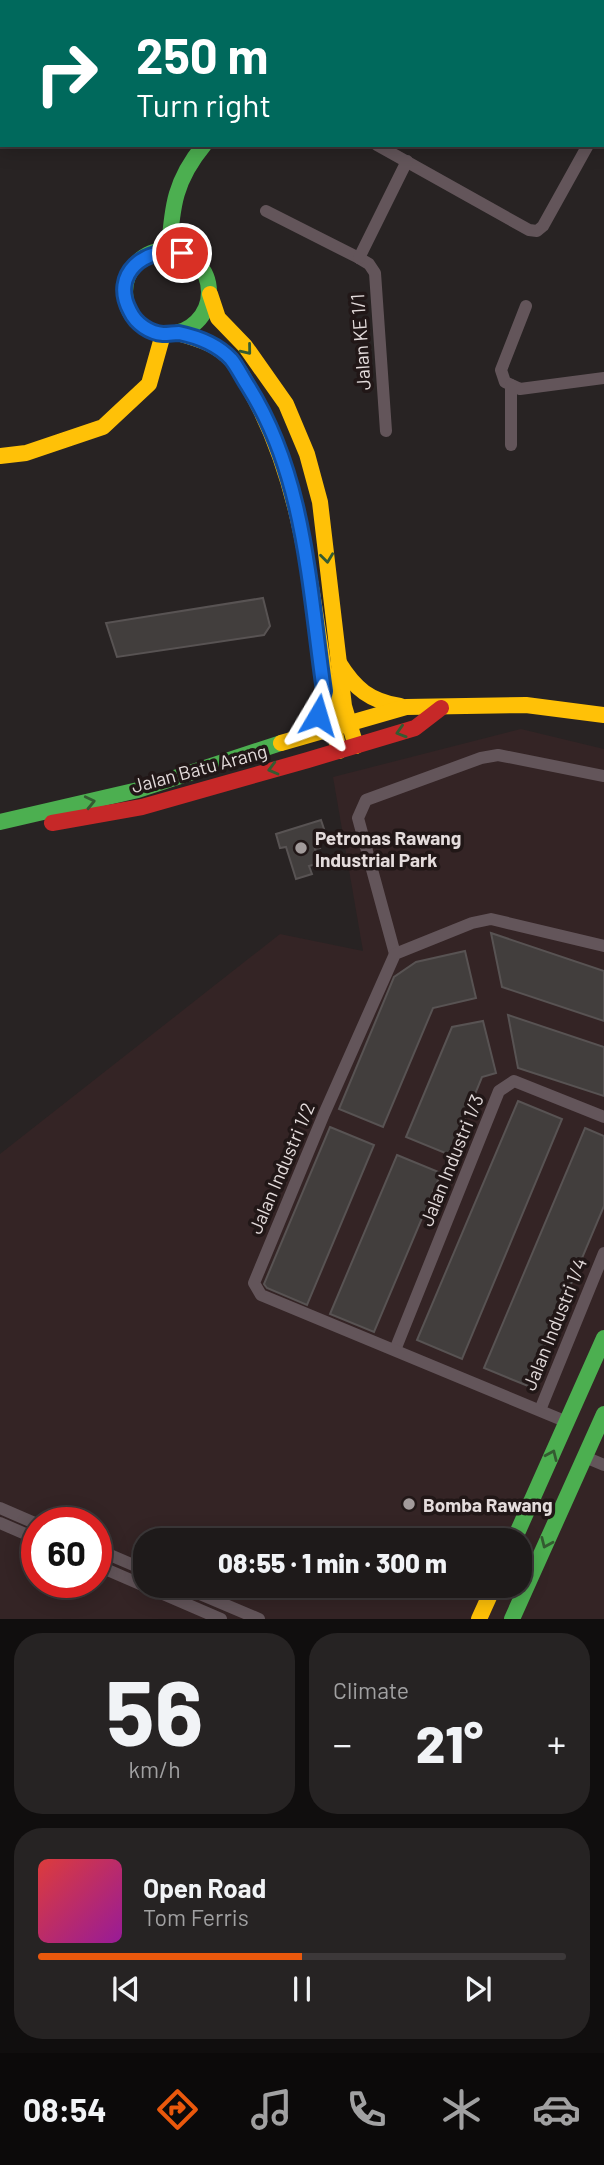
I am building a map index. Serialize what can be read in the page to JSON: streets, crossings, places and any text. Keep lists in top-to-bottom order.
{
  "streets": {
    "street": [
      "Jalan KE 1/1",
      "Jalan Batu Arang",
      "Jalan Industri 1/3",
      "Jalan Industri 1/2",
      "Jalan Industri 1/4"
    ]
  },
  "crossings": [
    ["Jalan Industri 1/3", "Jalan Industri 1/2"],
    ["Jalan Industri 1/2", "Jalan Industri 1/4"]
  ],
  "places": ["Petronas Rawang Industrial Park", "Bomba Rawang"],
  "page": {
    "turn": ["250 m", "Turn right"],
    "limit": "60",
    "trip": "08:55 · 1 min · 300 m",
    "tile": [
      ["56", "km/h"],
      "Climate"
    ],
    "heat": ["−", "21°", "+"],
    "song": ["Open Road", "Tom Ferris"],
    "tabs": "08:54"
  }
}
